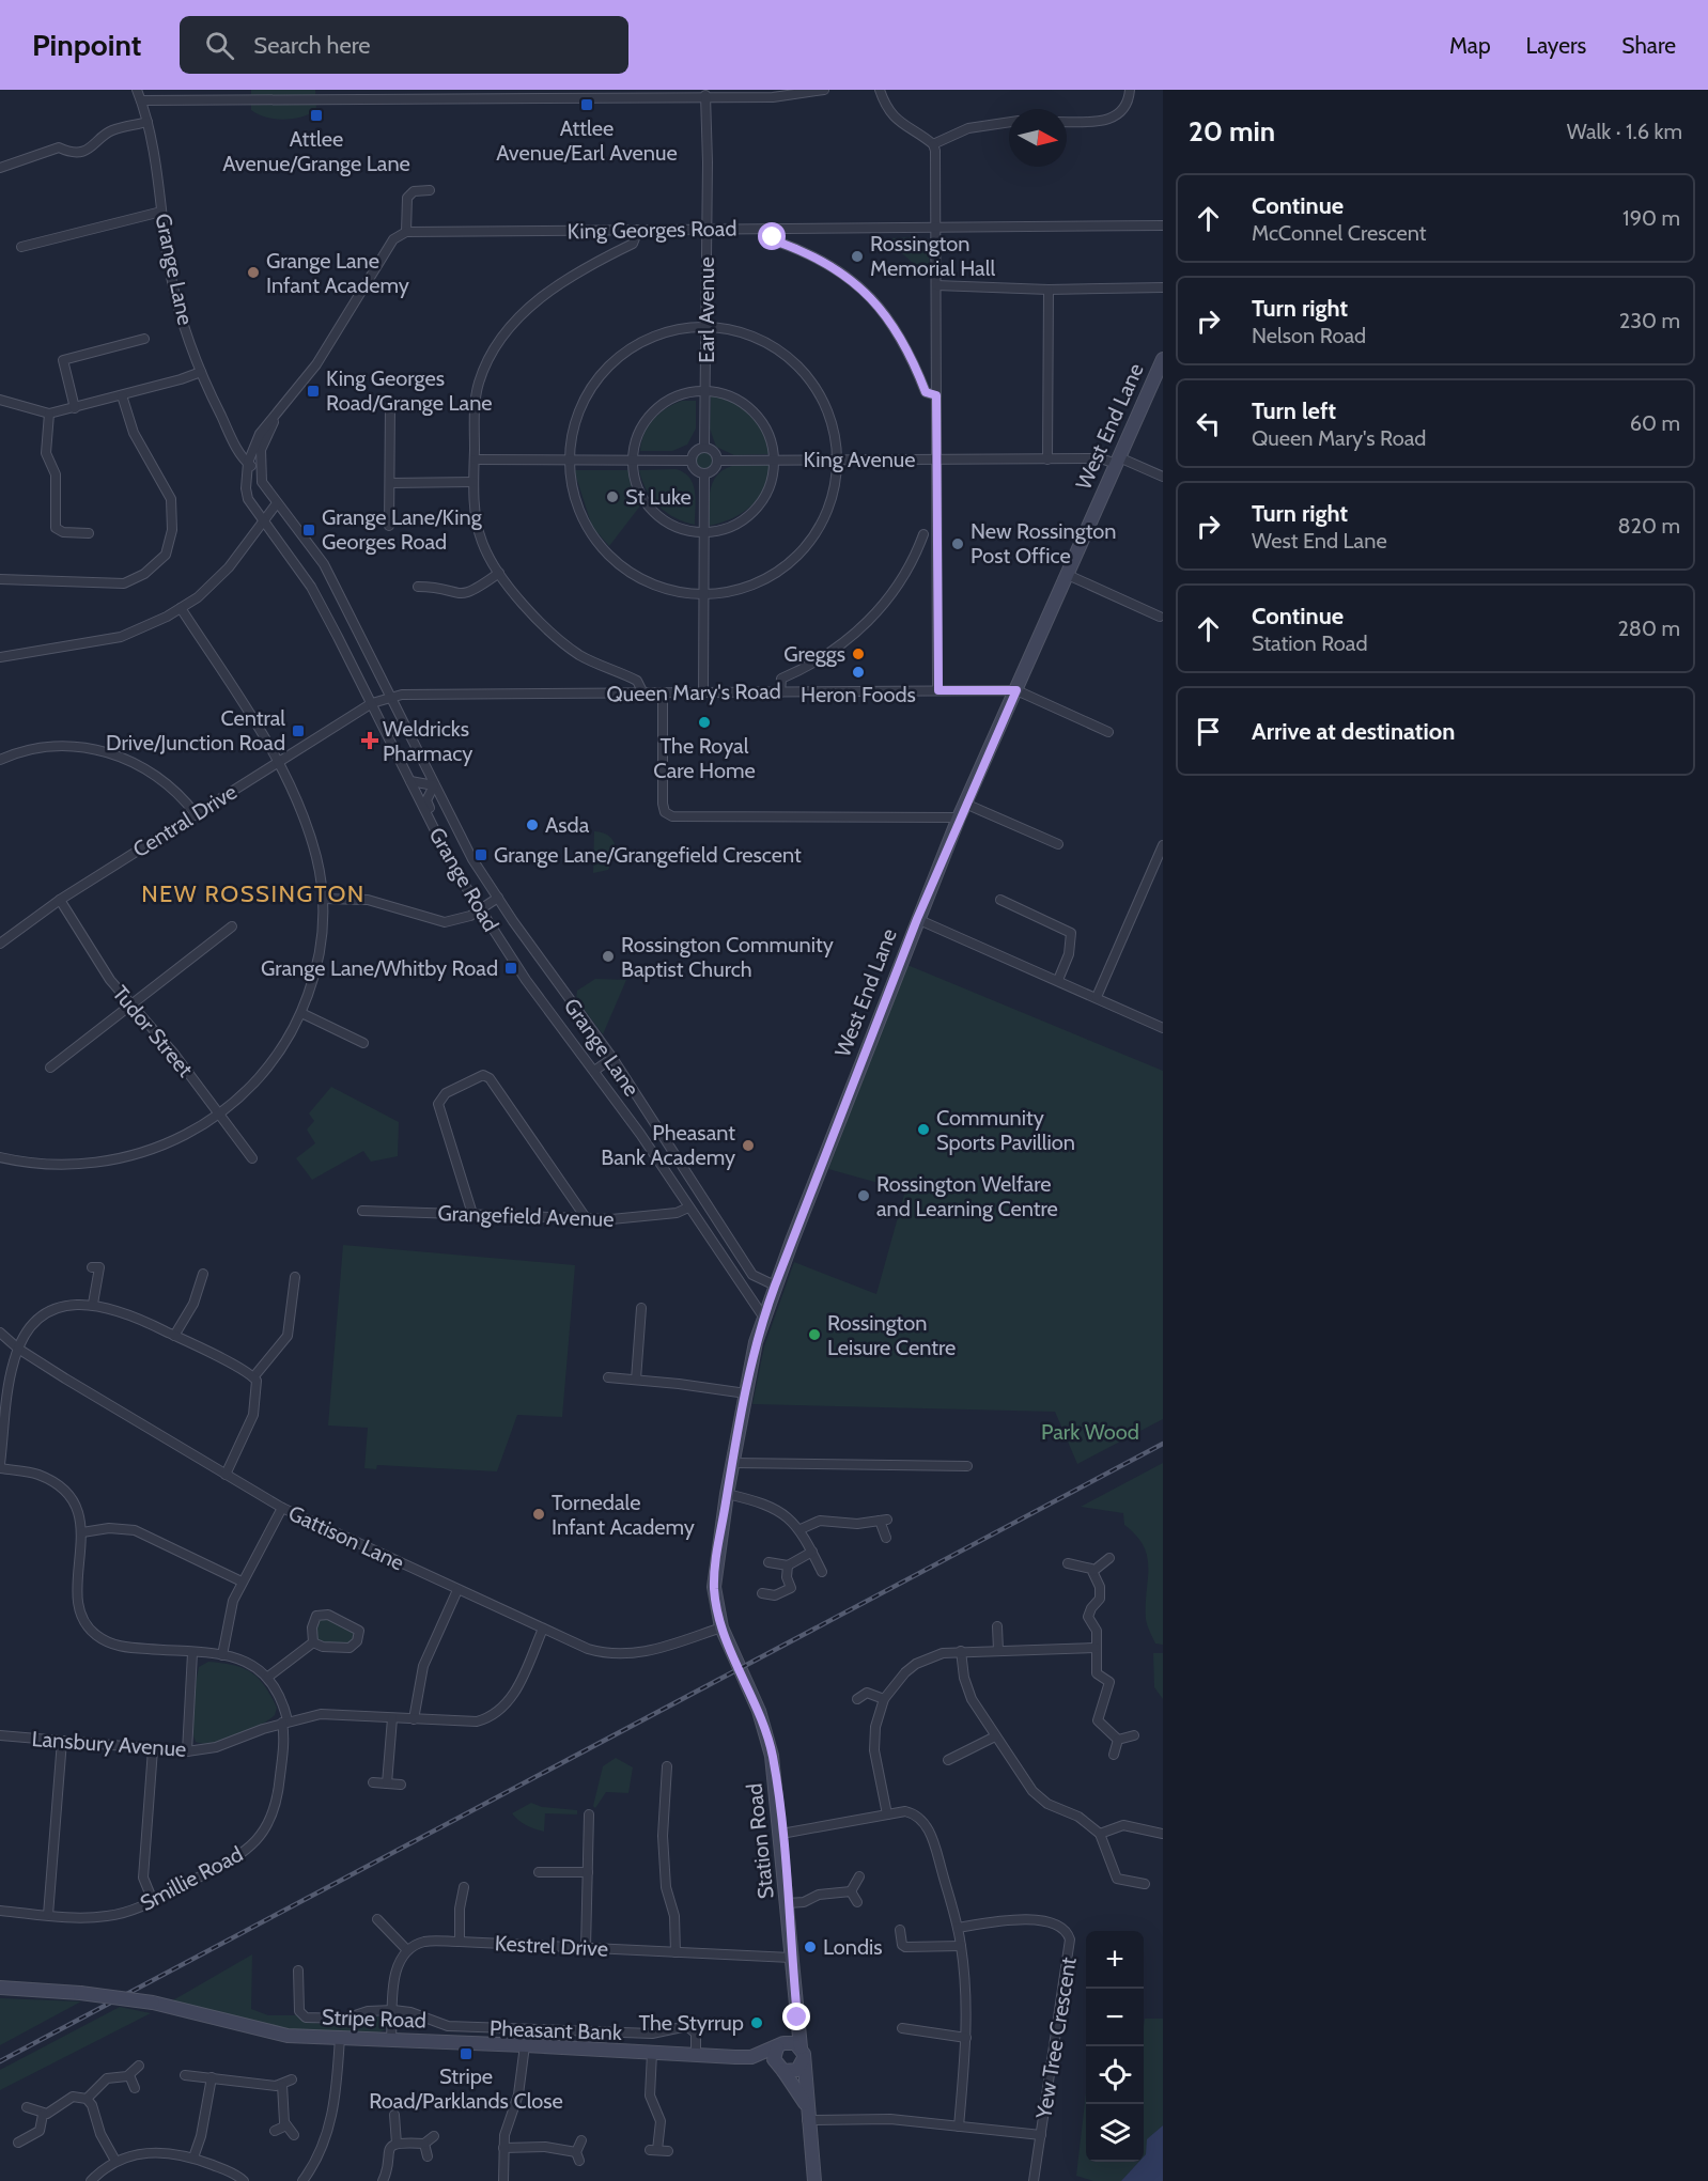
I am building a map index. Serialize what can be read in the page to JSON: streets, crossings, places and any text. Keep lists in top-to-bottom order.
{
  "streets": {
    "street": [
      "King Georges Road",
      "Grange Lane",
      "Earl Avenue",
      "West End Lane",
      "King Avenue",
      "Queen Mary's Road",
      "Central Drive",
      "Grange Road",
      "Tudor Street",
      "Grangefield Avenue",
      "Gattison Lane",
      "Lansbury Avenue",
      "Station Road",
      "Smillie Road",
      "Kestrel Drive",
      "Stripe Road",
      "Pheasant Bank",
      "Yew Tree Crescent"
    ]
  },
  "crossings": [
    ["King Georges Road", "Earl Avenue"],
    ["Grange Lane", "West End Lane"],
    ["Grange Lane", "Queen Mary's Road"],
    ["Grange Lane", "Grange Road"],
    ["Earl Avenue", "King Avenue"],
    ["West End Lane", "King Avenue"],
    ["West End Lane", "Queen Mary's Road"],
    ["West End Lane", "Grange Road"],
    ["West End Lane", "Gattison Lane"],
    ["West End Lane", "Station Road"],
    ["Queen Mary's Road", "Central Drive"],
    ["Queen Mary's Road", "Grange Road"],
    ["Central Drive", "Grange Road"],
    ["Central Drive", "Tudor Street"],
    ["Grange Road", "Grangefield Avenue"],
    ["Gattison Lane", "Lansbury Avenue"],
    ["Lansbury Avenue", "Smillie Road"],
    ["Station Road", "Kestrel Drive"],
    ["Station Road", "Stripe Road"],
    ["Stripe Road", "Pheasant Bank"]
  ],
  "districts": ["NEW ROSSINGTON"],
  "parks": ["Park Wood"],
  "places": {
    "transit": [
      "Attlee Avenue/Earl Avenue",
      "Attlee Avenue/Grange Lane",
      "King Georges Road/Grange Lane",
      "Grange Lane/King Georges Road",
      "Central Drive/Junction Road",
      "Grange Lane/Grangefield Crescent",
      "Grange Lane/Whitby Road",
      "Stripe Road/Parklands Close"
    ],
    "other": [
      "Rossington Memorial Hall",
      "Grange Lane Infant Academy",
      "St Luke",
      "New Rossington Post Office",
      "Greggs",
      "Heron Foods",
      "The Royal Care Home",
      "Asda",
      "Rossington Community Baptist Church",
      "Community Sports Pavillion",
      "Pheasant Bank Academy",
      "Rossington Welfare and Learning Centre",
      "Rossington Leisure Centre",
      "Tornedale Infant Academy",
      "Londis",
      "The Styrrup"
    ],
    "health": ["Weldricks Pharmacy"]
  },
  "north": "right",
  "page": {
    "header": "Pinpoint",
    "search": "Search here",
    "nav": ["Map", "Layers", "Share"],
    "heading": ["20 min", "Walk · 1.6 km"],
    "list": [
      ["Continue", "McConnel Crescent", "190 m"],
      ["Turn right", "Nelson Road", "230 m"],
      ["Turn left", "Queen Mary's Road", "60 m"],
      ["Turn right", "West End Lane", "820 m"],
      ["Continue", "Station Road", "280 m"],
      "Arrive at destination"
    ],
    "map_buttons": ["+", "−"]
  }
}
